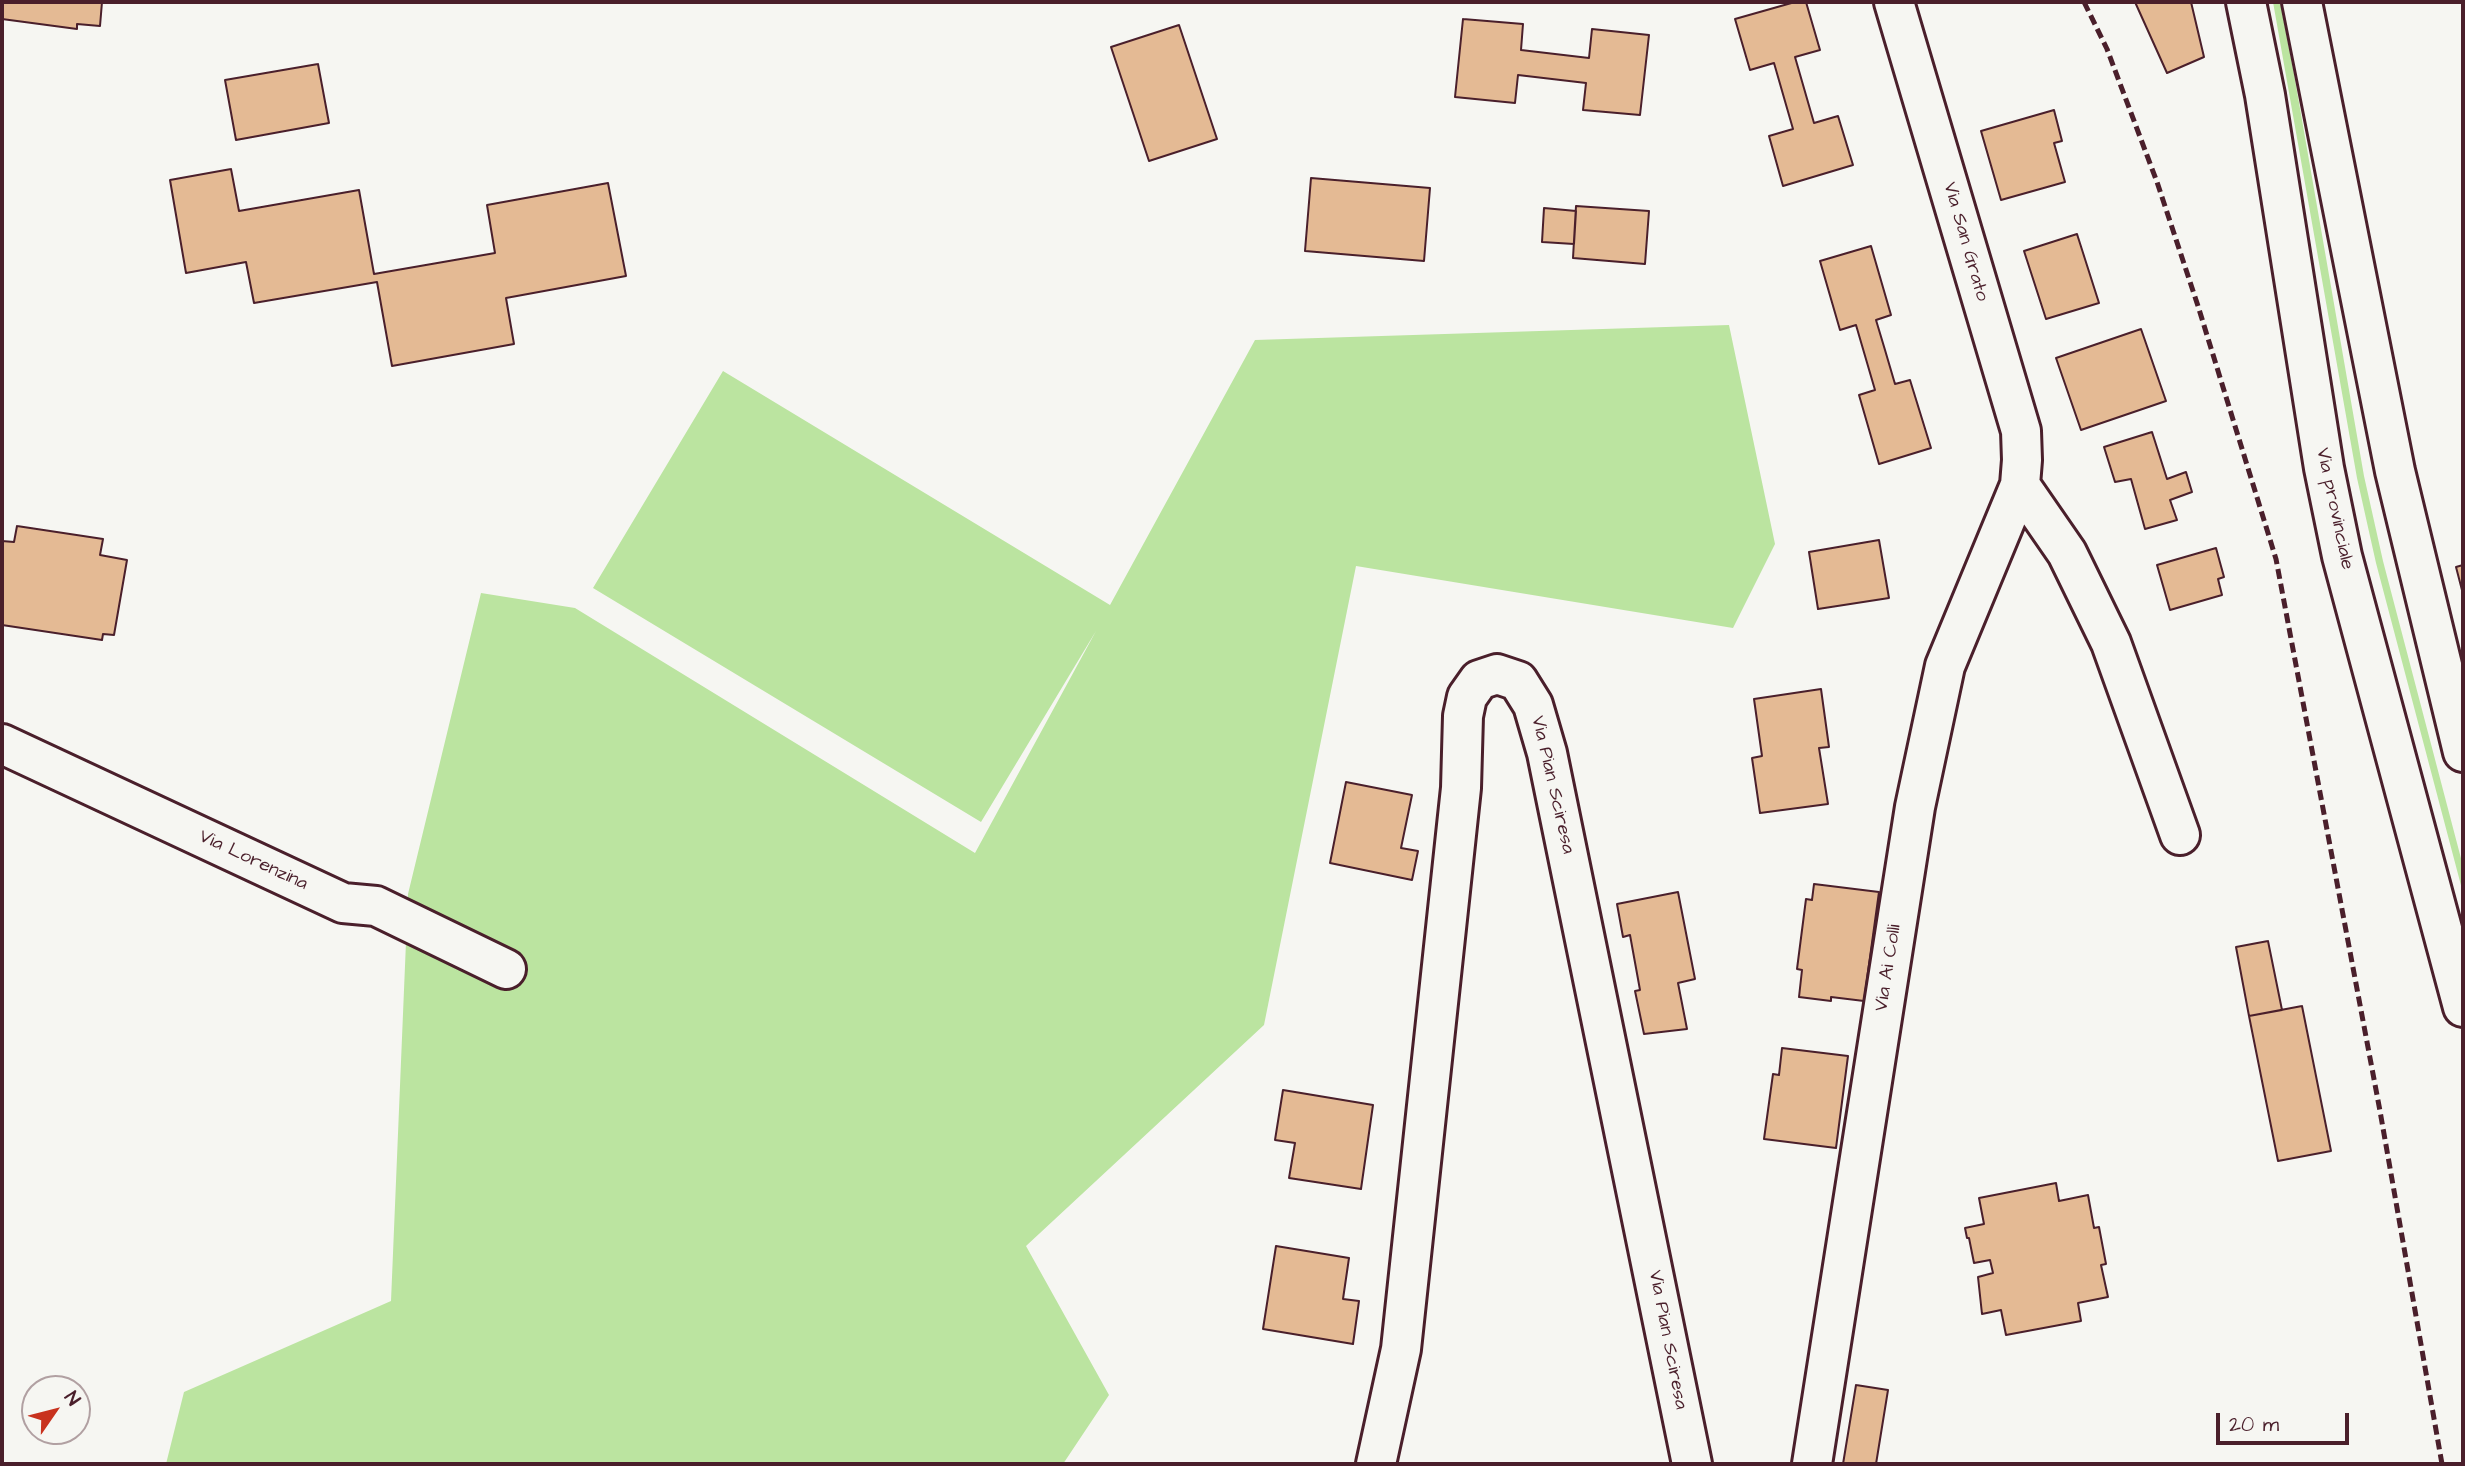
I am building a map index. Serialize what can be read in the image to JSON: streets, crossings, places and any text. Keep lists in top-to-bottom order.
{
  "streets": {
    "street": [
      "Via San Grato",
      "Via provinciale",
      "Via Pian Sciresa",
      "Via Lorenzina",
      "Via Ai Colli"
    ]
  },
  "crossings": [
    ["Via San Grato", "Via Ai Colli"]
  ],
  "scale_bar": "20 m",
  "north": "top right"
}
